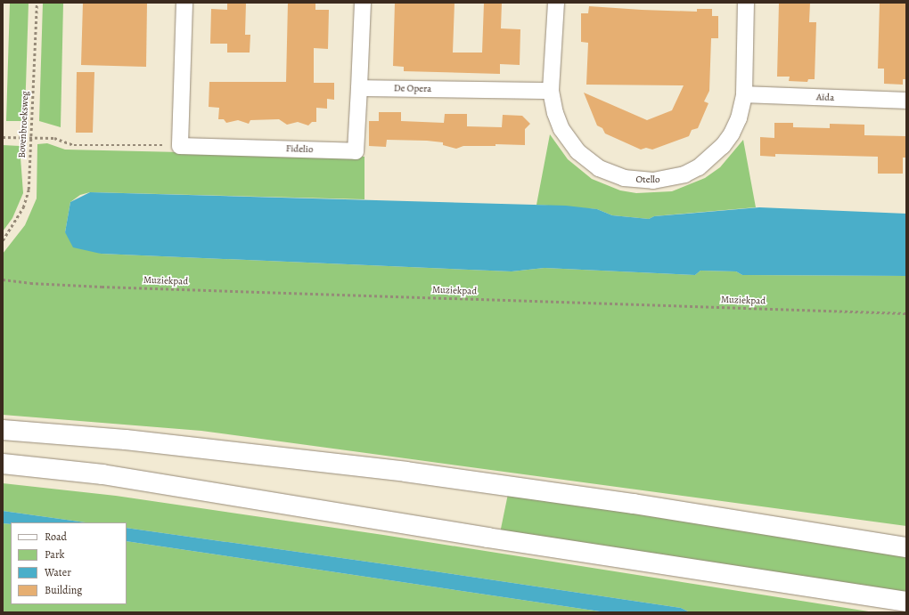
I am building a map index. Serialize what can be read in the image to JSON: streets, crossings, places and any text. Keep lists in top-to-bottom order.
{
  "streets": {
    "street": [
      "De Opera",
      "Aïda",
      "Fidelio",
      "Otello"
    ],
    "path": ["Bovenbroeksweg", "Muziekpad"]
  },
  "crossings": [
    ["De Opera", "Fidelio"],
    ["De Opera", "Otello"],
    ["Aïda", "Otello"]
  ],
  "legend": [
    "Road",
    "Park",
    "Water",
    "Building"
  ]
}
